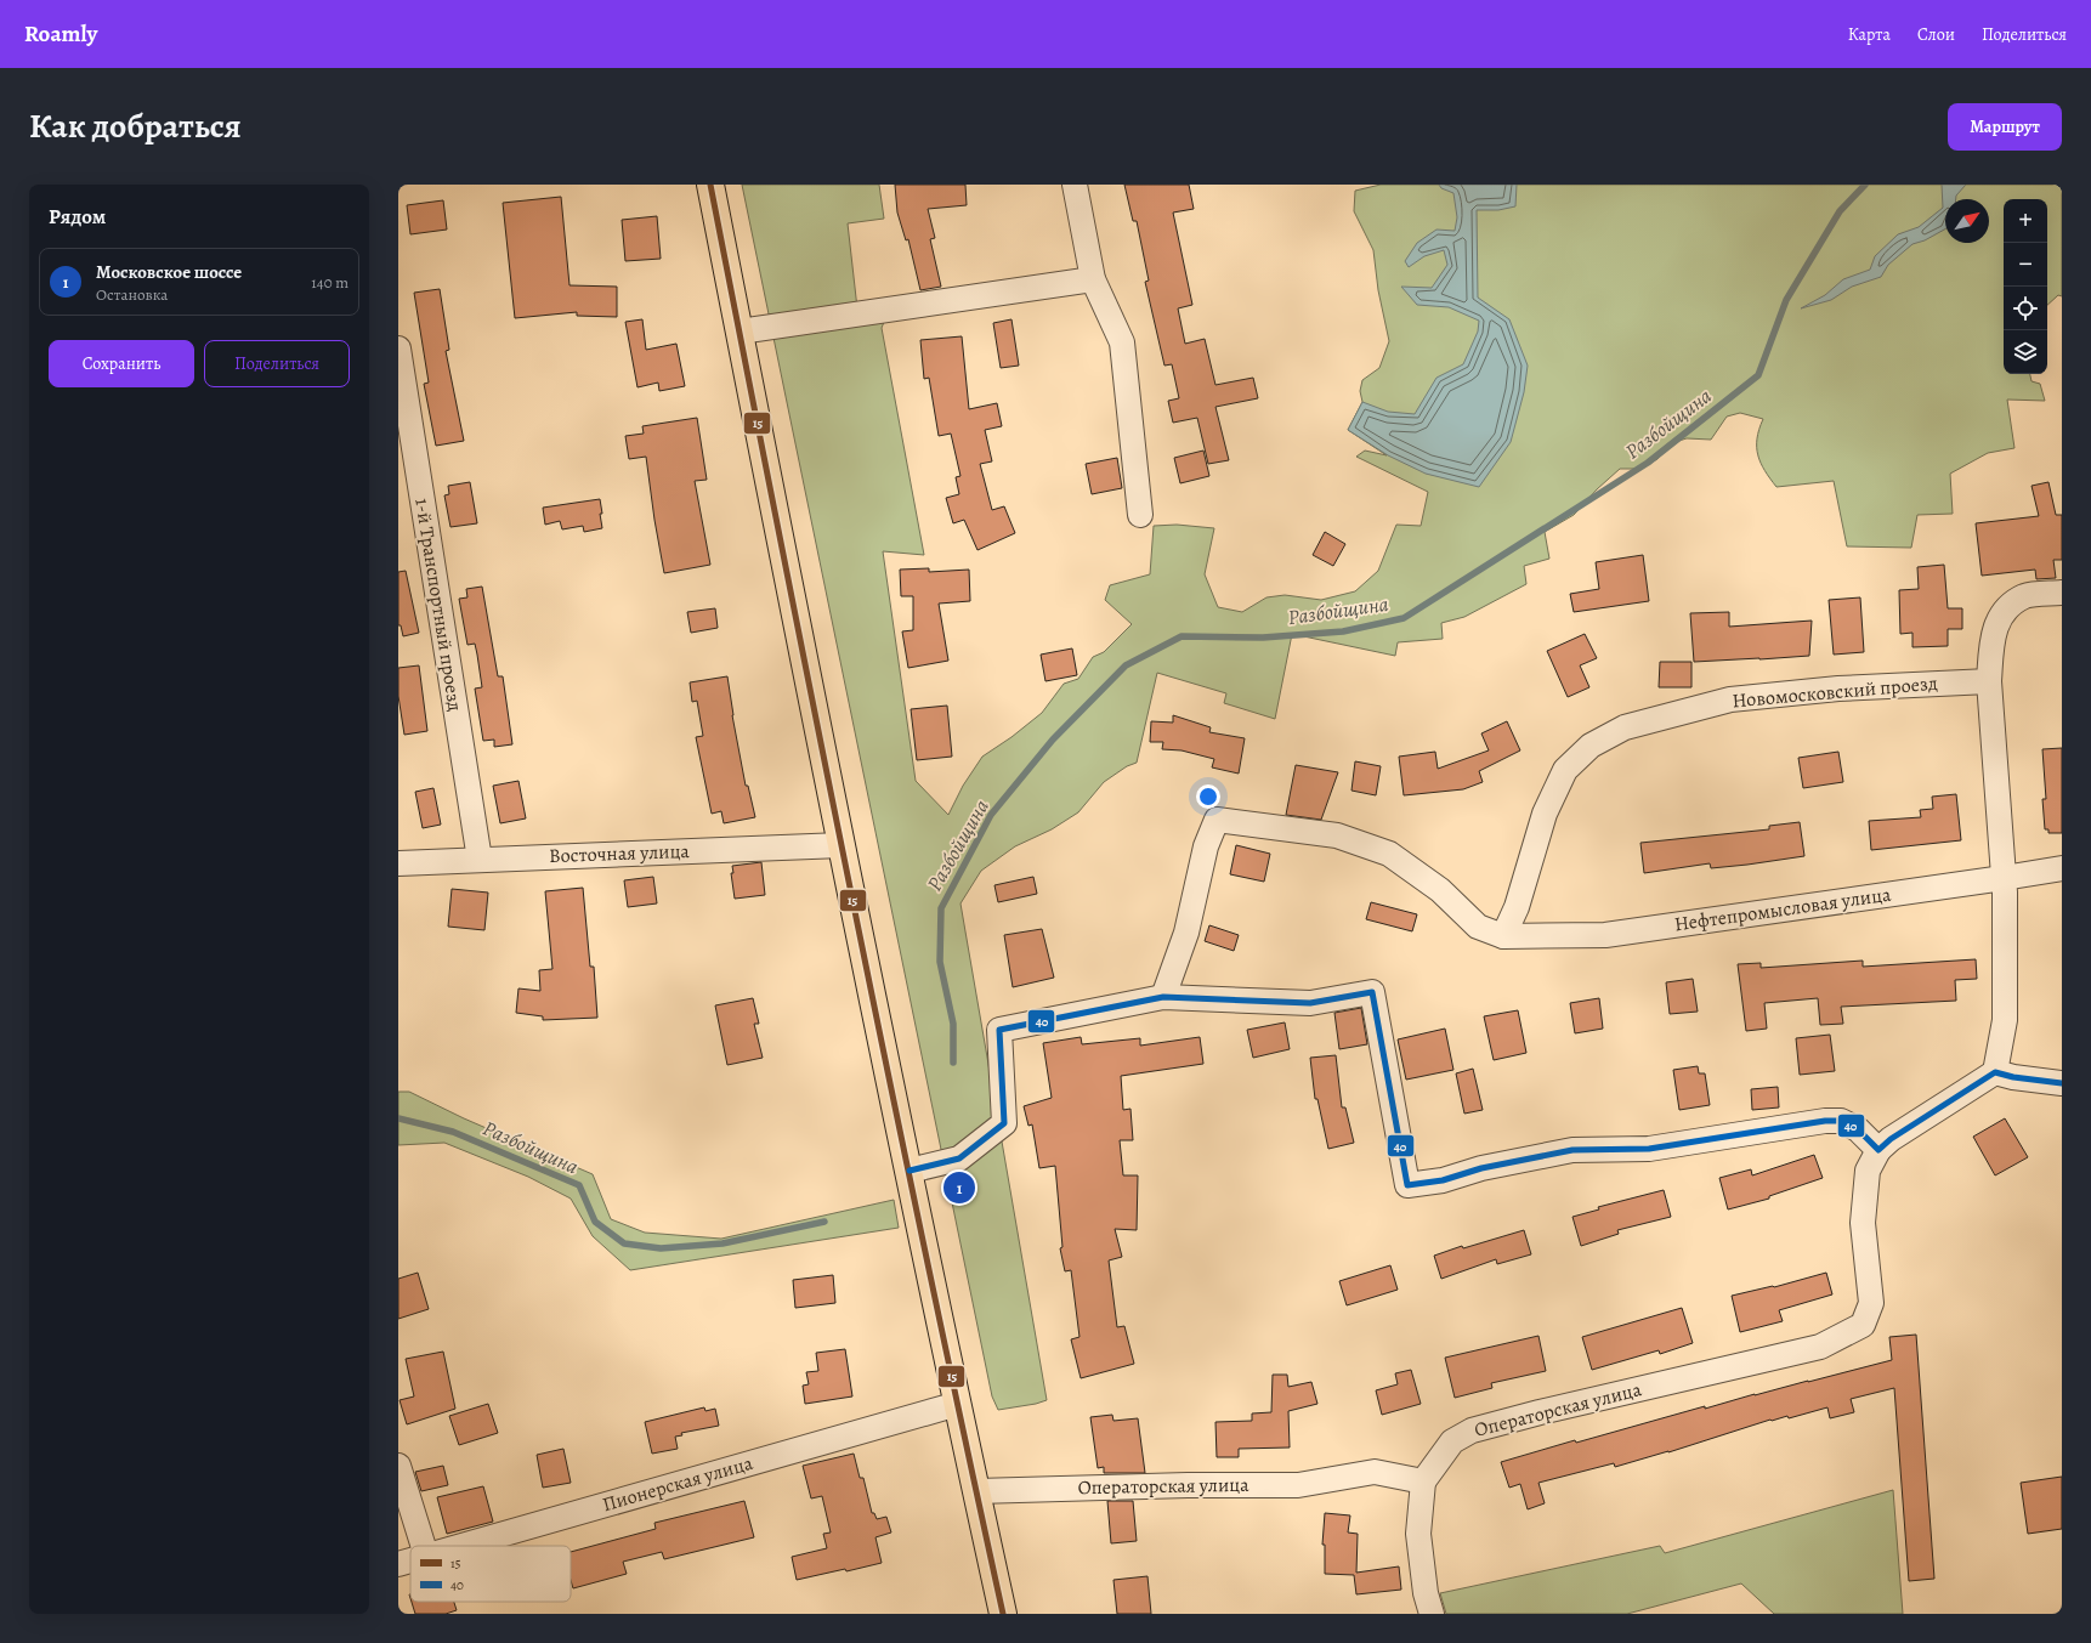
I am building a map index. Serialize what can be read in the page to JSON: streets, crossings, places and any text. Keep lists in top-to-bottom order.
{
  "streets": {
    "street": [
      "1-й Транспортный проезд",
      "Новомосковский проезд",
      "Восточная улица",
      "Нефтепромысловая улица",
      "Операторская улица",
      "Пионерская улица"
    ]
  },
  "crossings": [
    ["1-й Транспортный проезд", "Восточная улица"],
    ["Новомосковский проезд", "Нефтепромысловая улица"]
  ],
  "water": ["Разбойщина"],
  "lines": ["transit line 15", "transit line 40"],
  "legend": ["15", "40"],
  "north": "top right",
  "page": {
    "header": "Roamly",
    "nav": ["Карта", "Слои", "Поделиться"],
    "title": "Как добраться",
    "buttons": [
      "Маршрут",
      ["Сохранить", "Поделиться"]
    ],
    "heading": "Рядом",
    "map_buttons": ["+", "−"],
    "list": [
      {
        "mark": "1",
        "name": "Московское шоссе",
        "note": "Остановка",
        "value": "140 m"
      }
    ],
    "pins": "1"
  }
}
